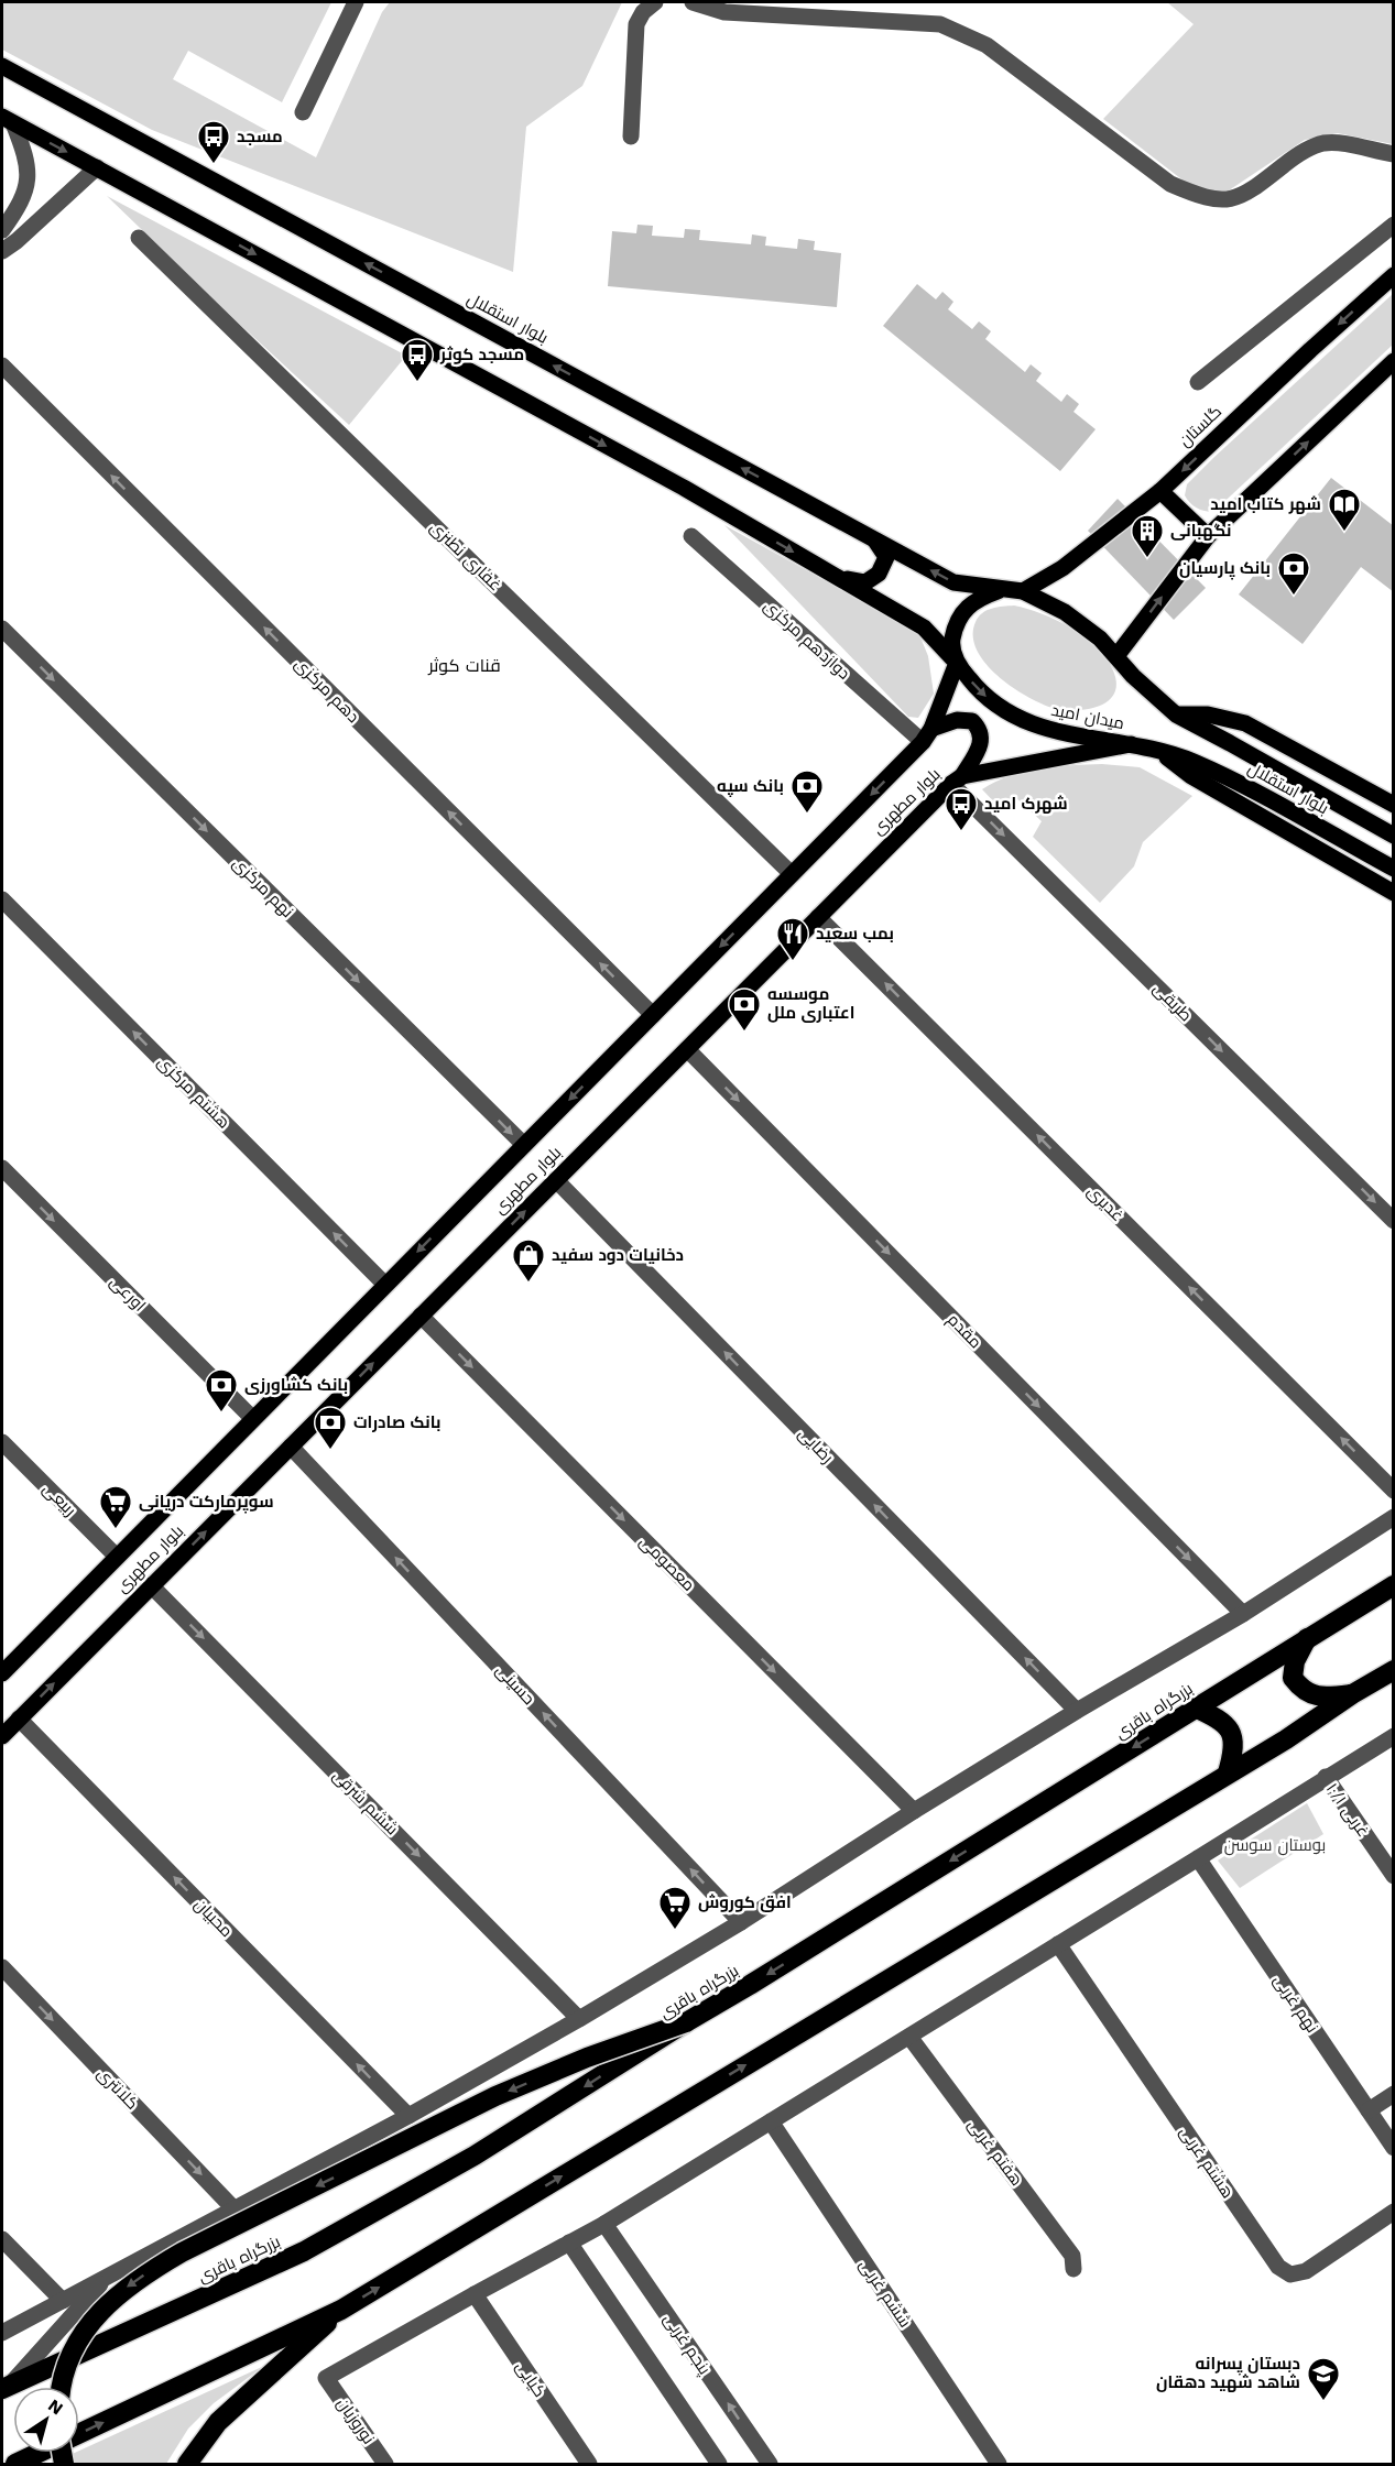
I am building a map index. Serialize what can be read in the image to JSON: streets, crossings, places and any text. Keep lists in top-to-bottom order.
{
  "streets": {
    "highway": ["بزرگراه باقری"],
    "main road": [
      "بلوار استقلال",
      "گلستان",
      "میدان امید",
      "بلوار مطهری"
    ],
    "street": [
      "غفاری نطنزی",
      "دوازدهم مرکزی",
      "دهم مرکزی",
      "نهم مرکزی",
      "طریقی",
      "هشتم مرکزی",
      "غدیری",
      "اورعی",
      "مقدم",
      "رضایی",
      "ربیعی",
      "معصومی",
      "حسینی",
      "ششم شرقی",
      "۱۰/۱ غربی",
      "محبیان",
      "نهم غربی",
      "کلانتری",
      "هفتم غربی",
      "هشتم غربی",
      "ششم غربی",
      "پنجم غربی",
      "کیایی",
      "نوروزیان"
    ]
  },
  "crossings": [
    ["بلوار استقلال", "میدان امید"],
    ["غفاری نطنزی", "بلوار مطهری"],
    ["دوازدهم مرکزی", "بلوار مطهری"],
    ["دهم مرکزی", "بلوار مطهری"],
    ["میدان امید", "بلوار مطهری"],
    ["بلوار مطهری", "نهم مرکزی"],
    ["بلوار مطهری", "طریقی"],
    ["بلوار مطهری", "هشتم مرکزی"],
    ["بلوار مطهری", "غدیری"],
    ["بلوار مطهری", "اورعی"],
    ["بلوار مطهری", "مقدم"],
    ["بلوار مطهری", "رضایی"],
    ["بلوار مطهری", "ربیعی"],
    ["بلوار مطهری", "معصومی"],
    ["بلوار مطهری", "حسینی"],
    ["بلوار مطهری", "ششم شرقی"],
    ["بلوار مطهری", "محبیان"],
    ["کیایی", "نوروزیان"]
  ],
  "one_way": [
    "دهم مرکزی",
    "نهم مرکزی",
    "طریقی",
    "هشتم مرکزی",
    "غدیری",
    "اورعی",
    "مقدم",
    "رضایی",
    "معصومی",
    "حسینی",
    "ششم شرقی",
    "محبیان",
    "کلانتری"
  ],
  "districts": ["قنات کوثر"],
  "parks": ["بوستان سوسن"],
  "places": {
    "bus stop": ["مسجد", "مسجد کوثر", "شهرک امید"],
    "library": ["شهر کتاب امید"],
    "building": ["نگهبانی"],
    "bank": [
      "بانک پارسیان",
      "بانک سپه",
      "موسسه اعتباری ملل",
      "بانک کشاورزی",
      "بانک صادرات"
    ],
    "restaurant": ["بمب سعید"],
    "shop": ["دخانیات دود سفید"],
    "supermarket": ["سوپرمارکت دریانی", "افق کوروش"],
    "school or university": ["دبستان پسرانه شاهد شهید دهقان"]
  },
  "north": "top right"
}
